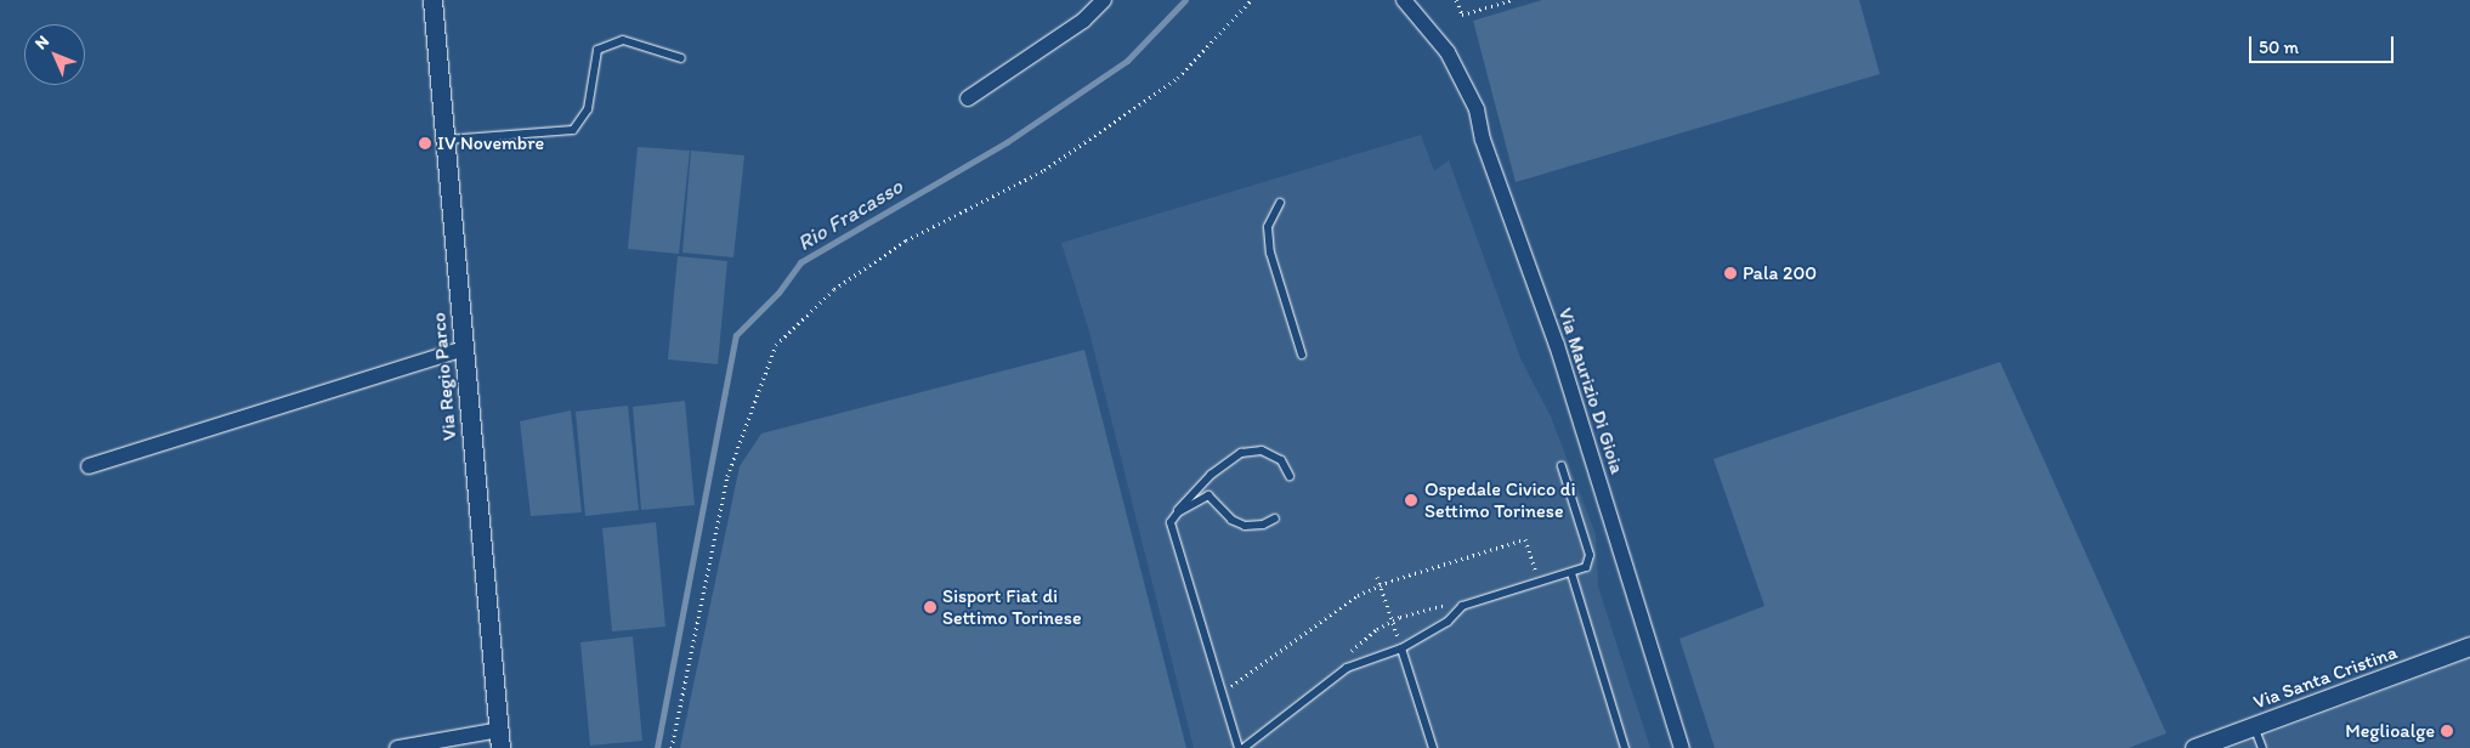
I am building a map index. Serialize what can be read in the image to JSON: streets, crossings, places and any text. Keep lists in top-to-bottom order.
{
  "streets": {
    "street": ["Via Regio Parco", "Via Maurizio Di Gioia", "Via Santa Cristina"]
  },
  "water": ["Rio Fracasso"],
  "places": [
    "IV Novembre",
    "Pala 200",
    "Ospedale Civico di Settimo Torinese",
    "Sisport Fiat di Settimo Torinese",
    "Meglioalge"
  ],
  "scale_bar": "50 m",
  "north": "top left"
}
